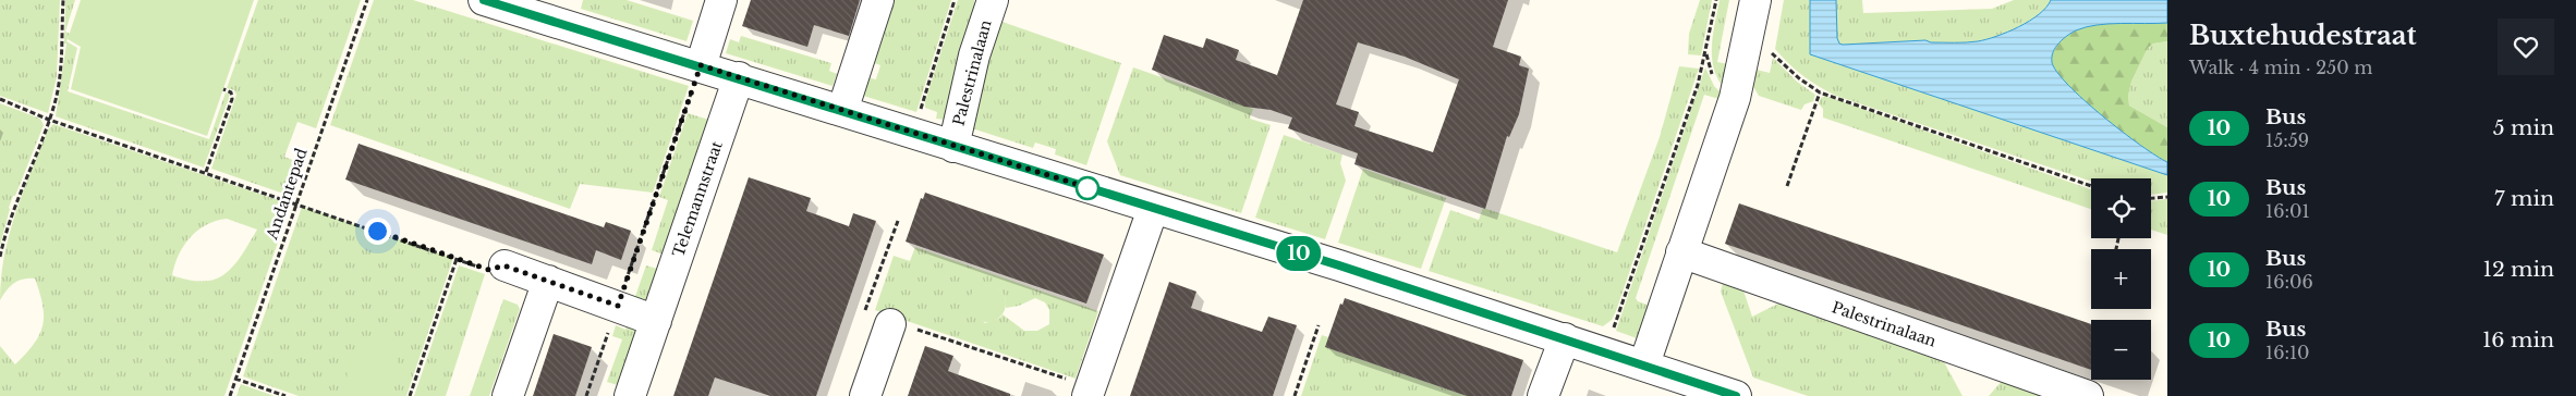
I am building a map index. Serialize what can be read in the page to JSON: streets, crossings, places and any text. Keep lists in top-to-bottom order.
{
  "streets": {
    "street": ["Palestrinalaan", "Telemannstraat"],
    "path": ["Andantepad"]
  },
  "crossings": [
    ["Palestrinalaan", "Telemannstraat"]
  ],
  "lines": ["bus line 10"],
  "page": {
    "on_map": "10",
    "heading": ["Buxtehudestraat", "Walk · 4 min · 250 m"],
    "list": [
      {
        "mark": "10",
        "name": "Bus",
        "note": "15:59",
        "value": "5 min"
      },
      {
        "mark": "10",
        "name": "Bus",
        "note": "16:01",
        "value": "7 min"
      },
      {
        "mark": "10",
        "name": "Bus",
        "note": "16:06",
        "value": "12 min"
      },
      {
        "mark": "10",
        "name": "Bus",
        "note": "16:10",
        "value": "16 min"
      }
    ],
    "map_buttons": ["+", "−"]
  }
}
